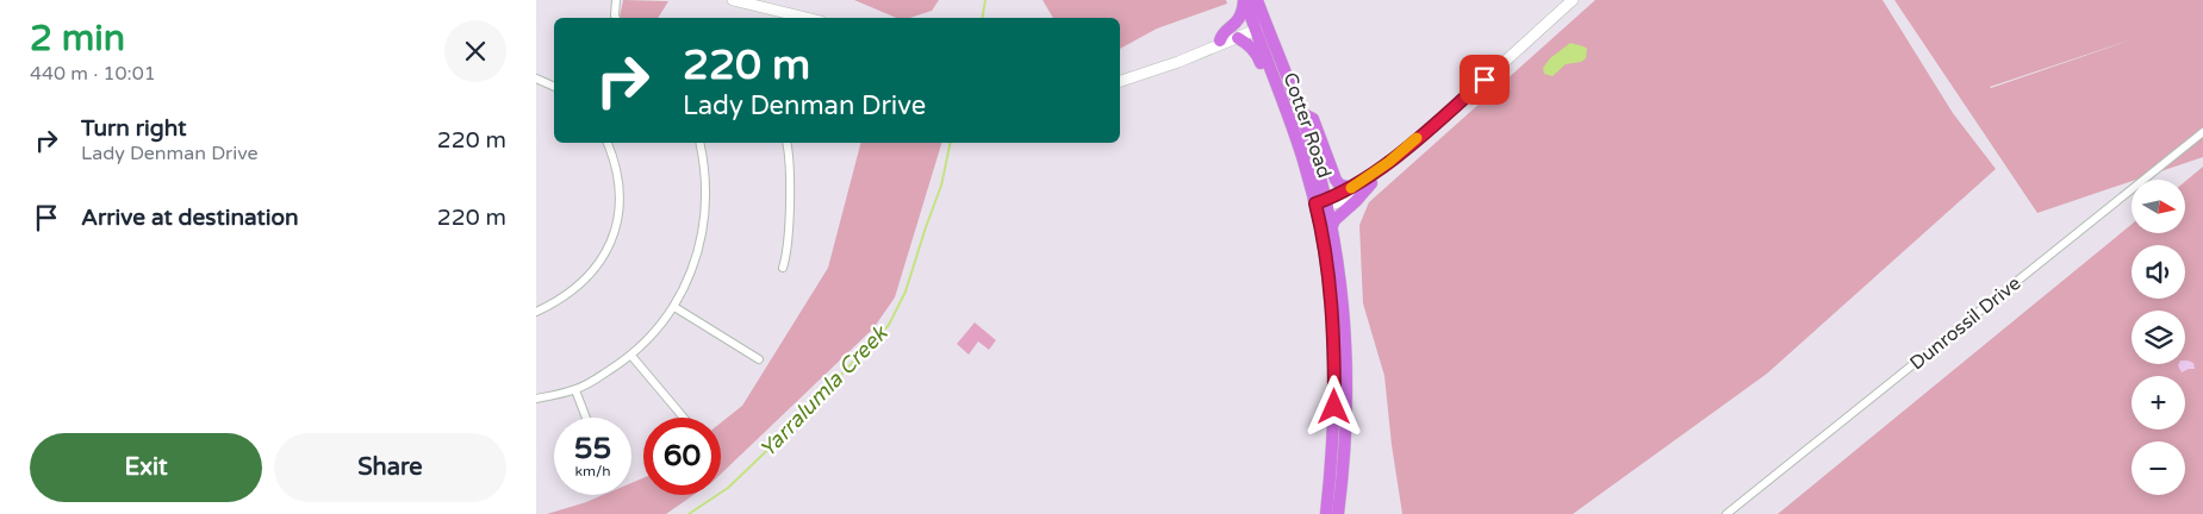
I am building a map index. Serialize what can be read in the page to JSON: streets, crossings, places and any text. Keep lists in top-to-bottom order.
{
  "streets": {
    "main road": ["Cotter Road"],
    "street": ["Dunrossil Drive"]
  },
  "water": ["Yarralumla Creek"],
  "north": "right",
  "page": {
    "heading": ["2 min", "440 m · 10:01"],
    "turn": ["220 m", "Lady Denman Drive"],
    "list": [
      {
        "name": "Turn right",
        "note": "Lady Denman Drive",
        "value": "220 m"
      },
      {
        "name": "Arrive at destination",
        "value": "220 m"
      }
    ],
    "map_buttons": ["+", "−"],
    "speed": "55 km/h",
    "limit": "60",
    "buttons": ["Exit", "Share"]
  }
}
